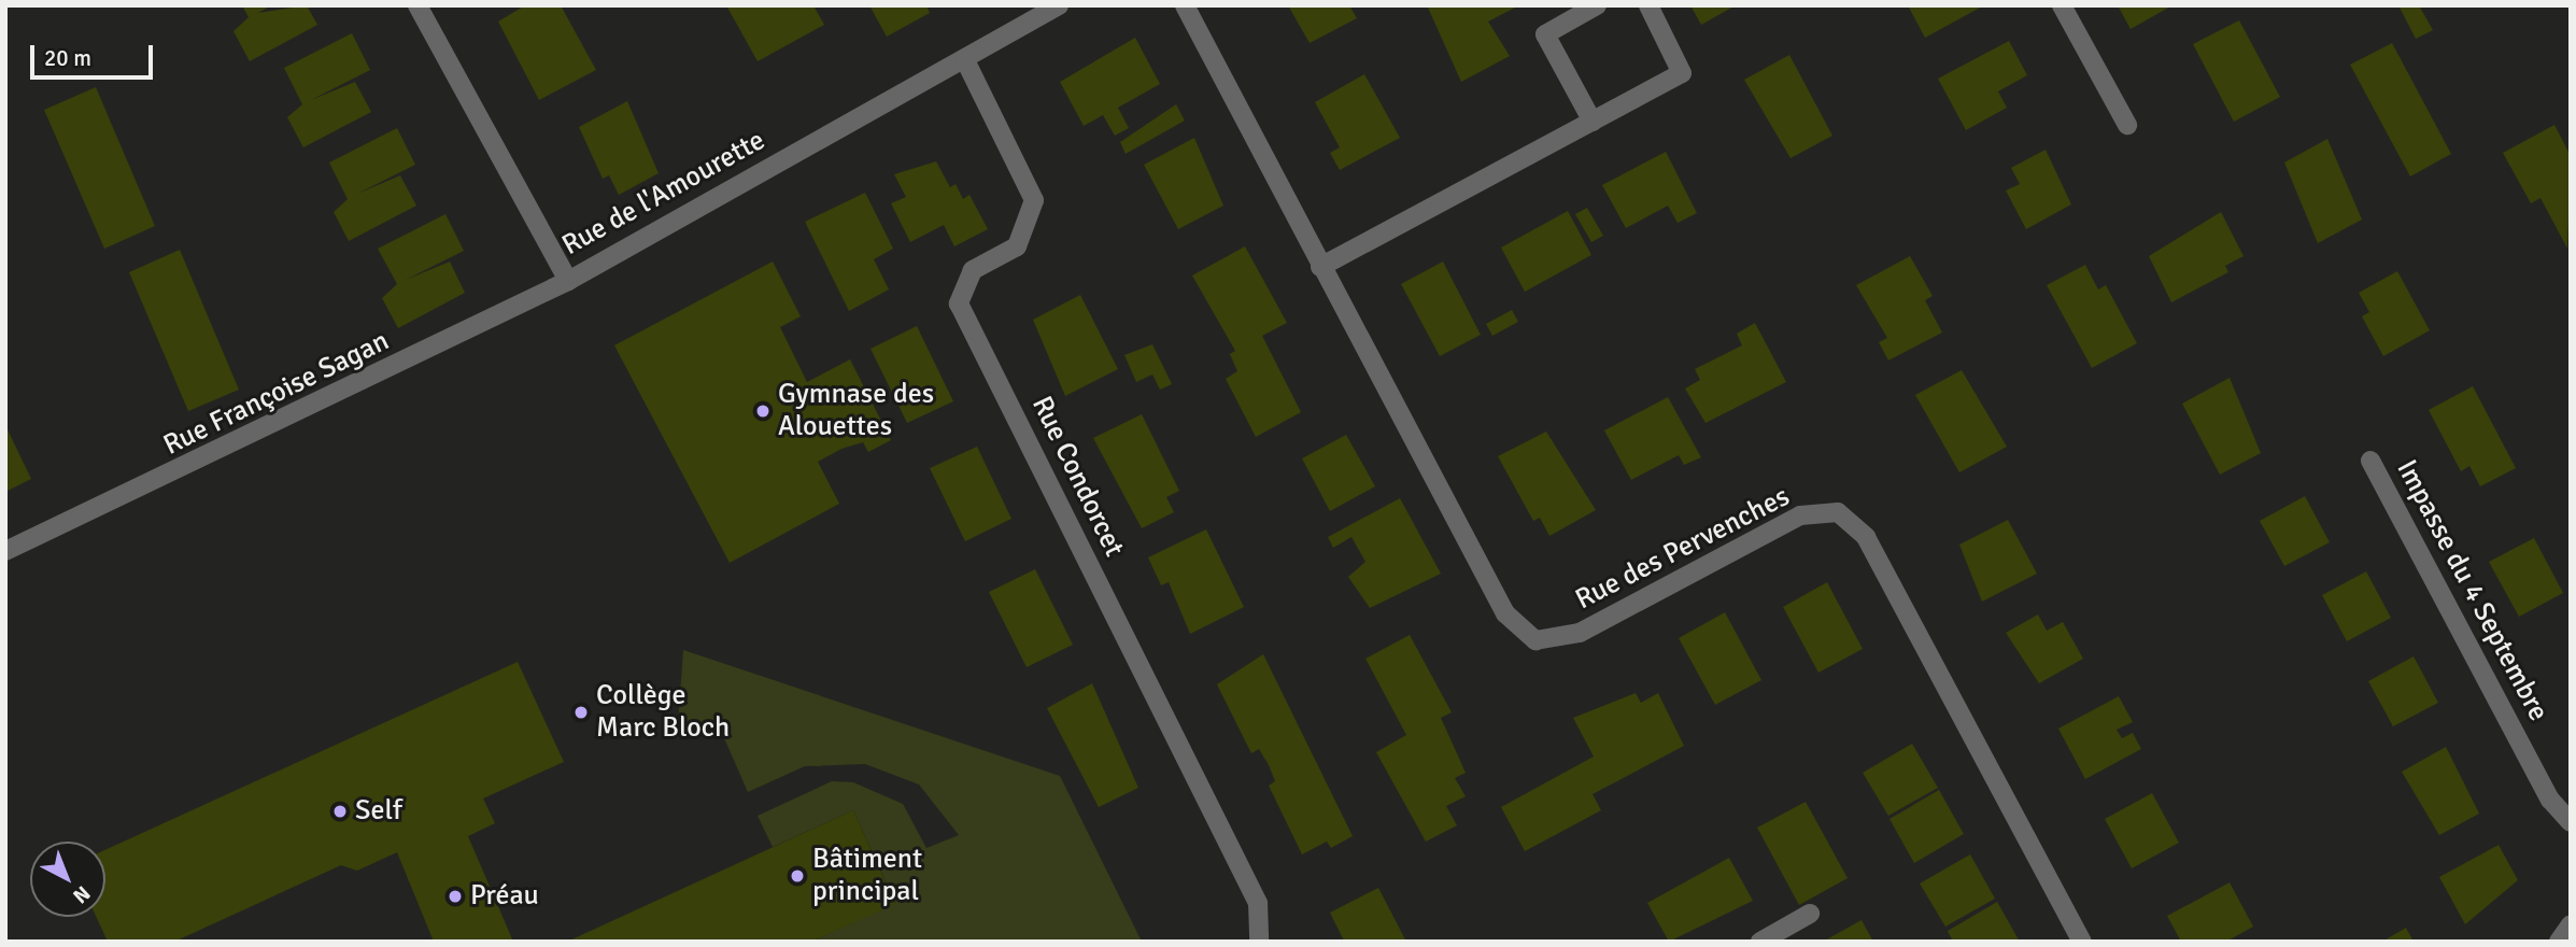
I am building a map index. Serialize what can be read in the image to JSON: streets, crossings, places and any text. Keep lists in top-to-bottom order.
{
  "streets": {
    "street": [
      "Rue de l'Amourette",
      "Rue Françoise Sagan",
      "Rue Condorcet",
      "Rue des Pervenches",
      "Impasse du 4 Septembre"
    ]
  },
  "crossings": [
    ["Rue de l'Amourette", "Rue Françoise Sagan"],
    ["Rue de l'Amourette", "Rue Condorcet"]
  ],
  "places": [
    "Gymnase des Alouettes",
    "Collège Marc Bloch",
    "Self",
    "Bâtiment principal",
    "Préau"
  ],
  "scale_bar": "20 m",
  "north": "bottom right"
}
